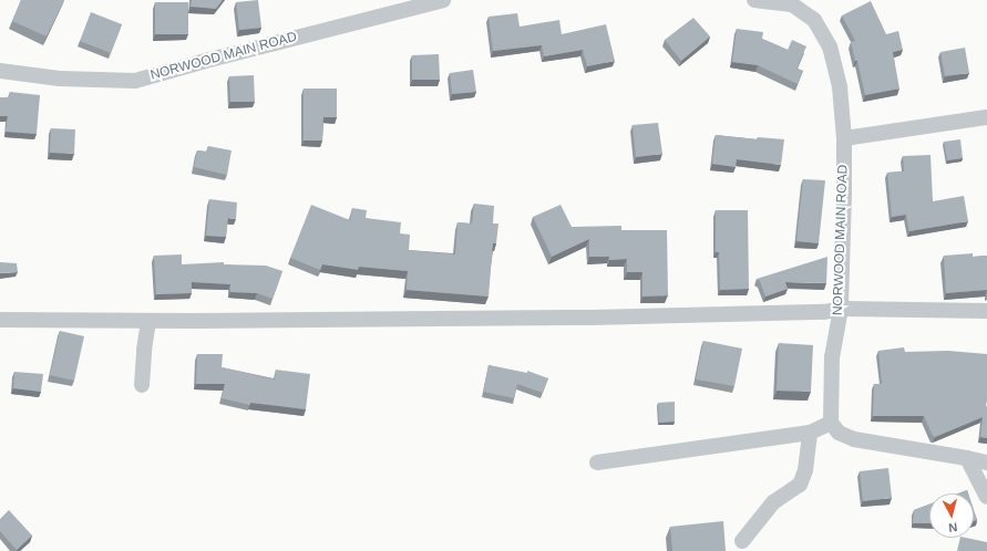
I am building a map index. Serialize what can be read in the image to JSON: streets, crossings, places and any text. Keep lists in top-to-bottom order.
{
  "streets": {
    "street": ["NORWOOD MAIN ROAD"]
  },
  "north": "bottom"
}
